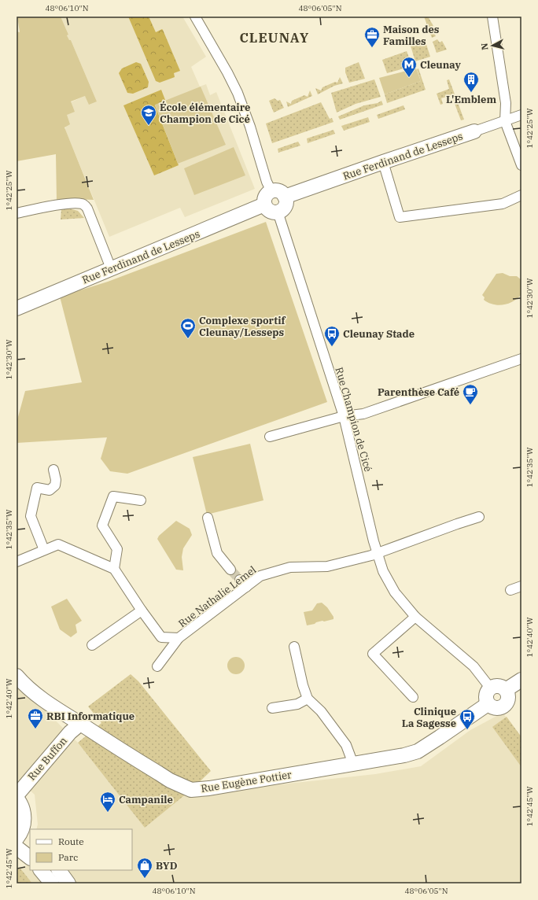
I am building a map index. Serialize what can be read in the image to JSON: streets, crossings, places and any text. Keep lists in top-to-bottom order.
{
  "streets": {
    "street": [
      "Rue Ferdinand de Lesseps",
      "Rue Champion de Cicé",
      "Rue Nathalie Lemel",
      "Rue Buffon",
      "Rue Eugène Pottier"
    ]
  },
  "crossings": [
    ["Rue Ferdinand de Lesseps", "Rue Champion de Cicé"],
    ["Rue Champion de Cicé", "Rue Nathalie Lemel"],
    ["Rue Champion de Cicé", "Rue Eugène Pottier"],
    ["Rue Buffon", "Rue Eugène Pottier"]
  ],
  "districts": ["CLEUNAY"],
  "places": {
    "office": ["Maison des Familles", "RBI Informatique"],
    "metro station": ["Cleunay"],
    "building": ["L'Emblem"],
    "school or university": ["École élémentaire Champion de Cicé"],
    "sports": ["Complexe sportif Cleunay/Lesseps"],
    "bus stop": ["Cleunay Stade", "Clinique La Sagesse"],
    "cafe": ["Parenthèse Café"],
    "hotel": ["Campanile"],
    "shop": ["BYD"]
  },
  "legend": ["Route", "Parc"],
  "north": "left",
  "coordinates": [
    "48°06'10\"N",
    "48°06'05\"N",
    "1°42'25\"W",
    "1°42'30\"W",
    "1°42'35\"W",
    "1°42'40\"W",
    "1°42'45\"W"
  ]
}
